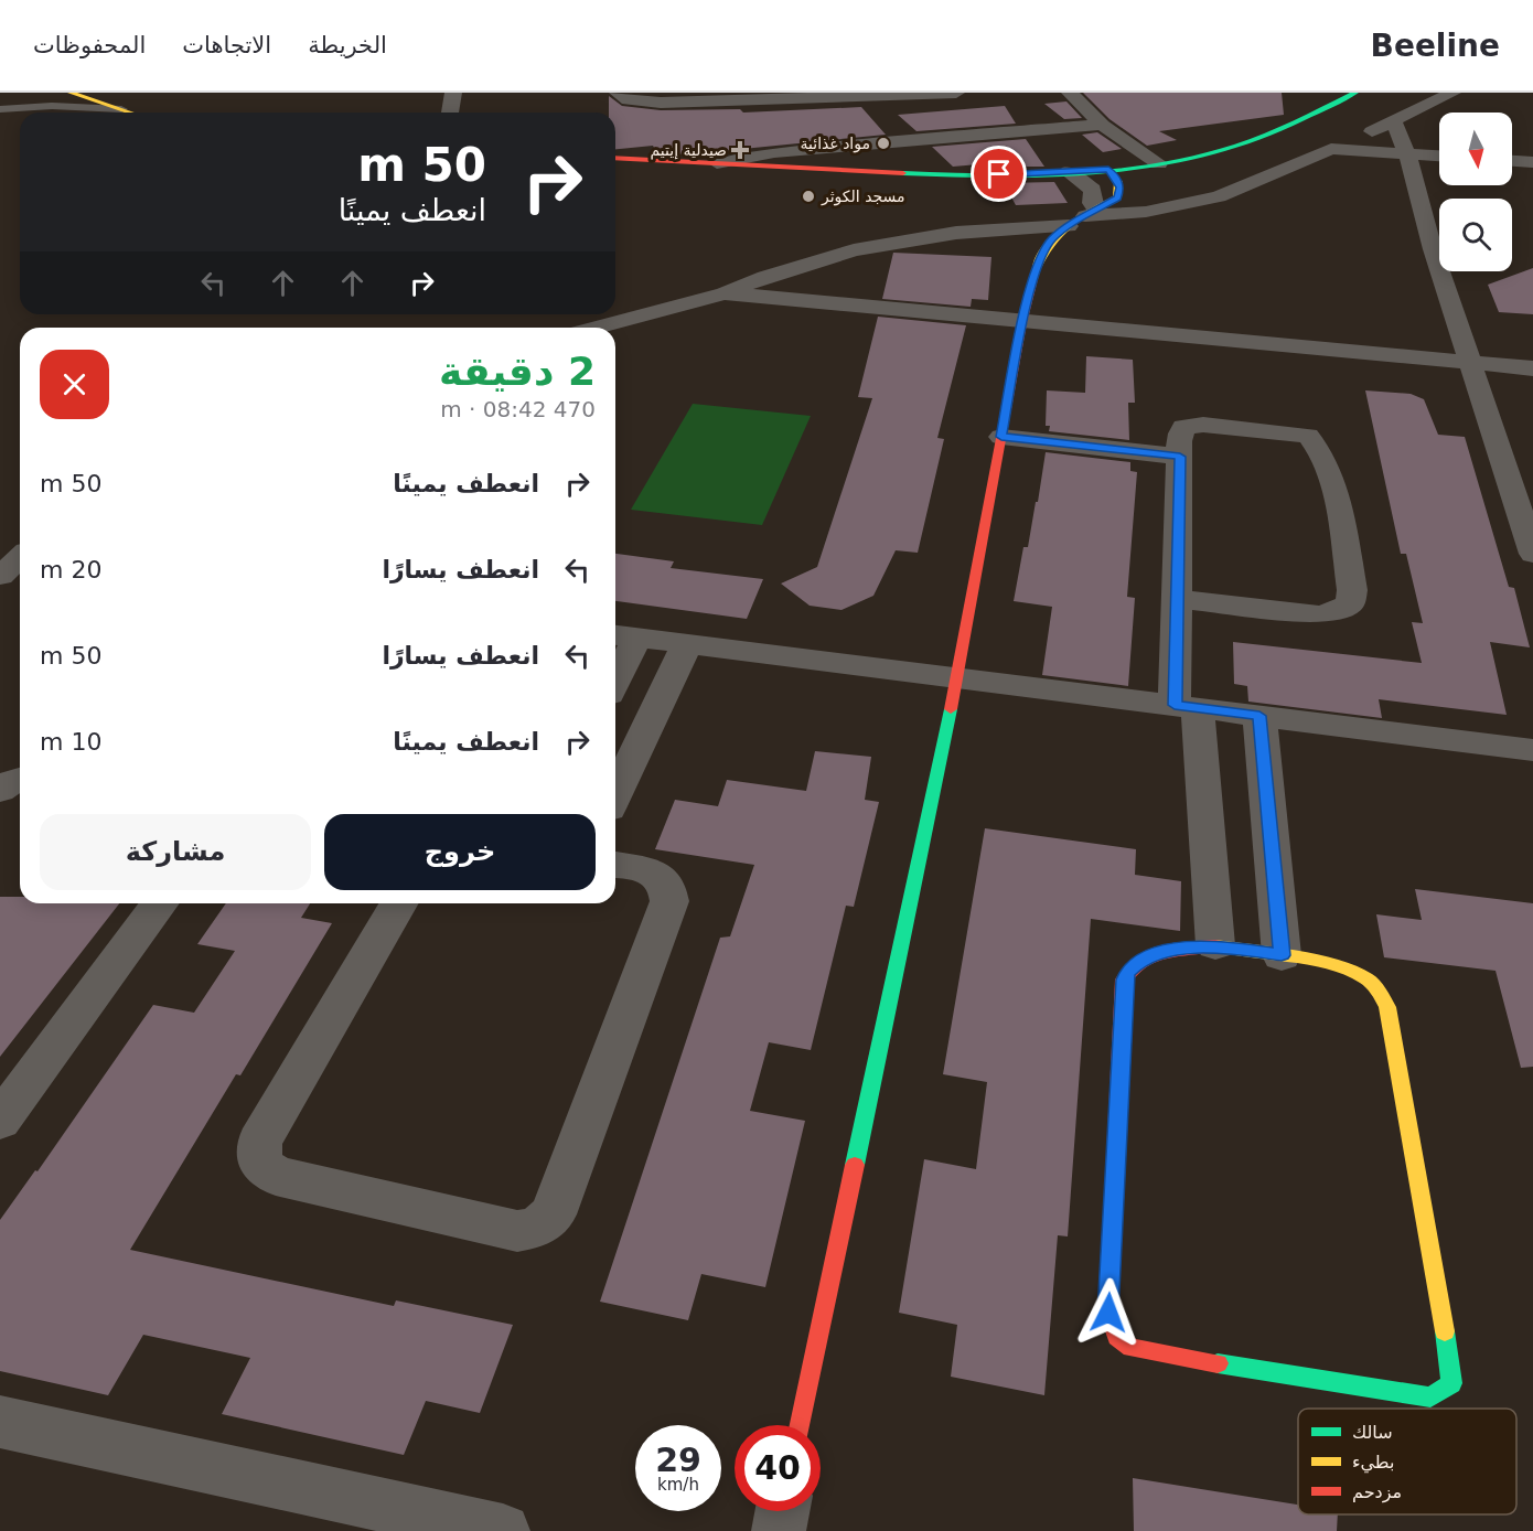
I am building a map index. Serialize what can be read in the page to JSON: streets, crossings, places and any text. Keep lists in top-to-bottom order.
{
  "places": {
    "other": ["مواد غذائية", "مسجد الكوثر"],
    "health": ["صيدلية إيتيم"]
  },
  "legend": ["سالك", "بطيء", "مزدحم"],
  "north": "bottom",
  "page": {
    "header": "Beeline",
    "nav": ["الخريطة", "الاتجاهات", "المحفوظات"],
    "turn": ["50 m", "انعطف يمينًا"],
    "heading": ["2 دقيقة", "470 m · 08:42"],
    "list": [
      {
        "name": "انعطف يمينًا",
        "value": "50 m"
      },
      {
        "name": "انعطف يسارًا",
        "value": "20 m"
      },
      {
        "name": "انعطف يسارًا",
        "value": "50 m"
      },
      {
        "name": "انعطف يمينًا",
        "value": "10 m"
      }
    ],
    "buttons": ["خروج", "مشاركة"],
    "speed": "29 km/h",
    "limit": "40"
  }
}
